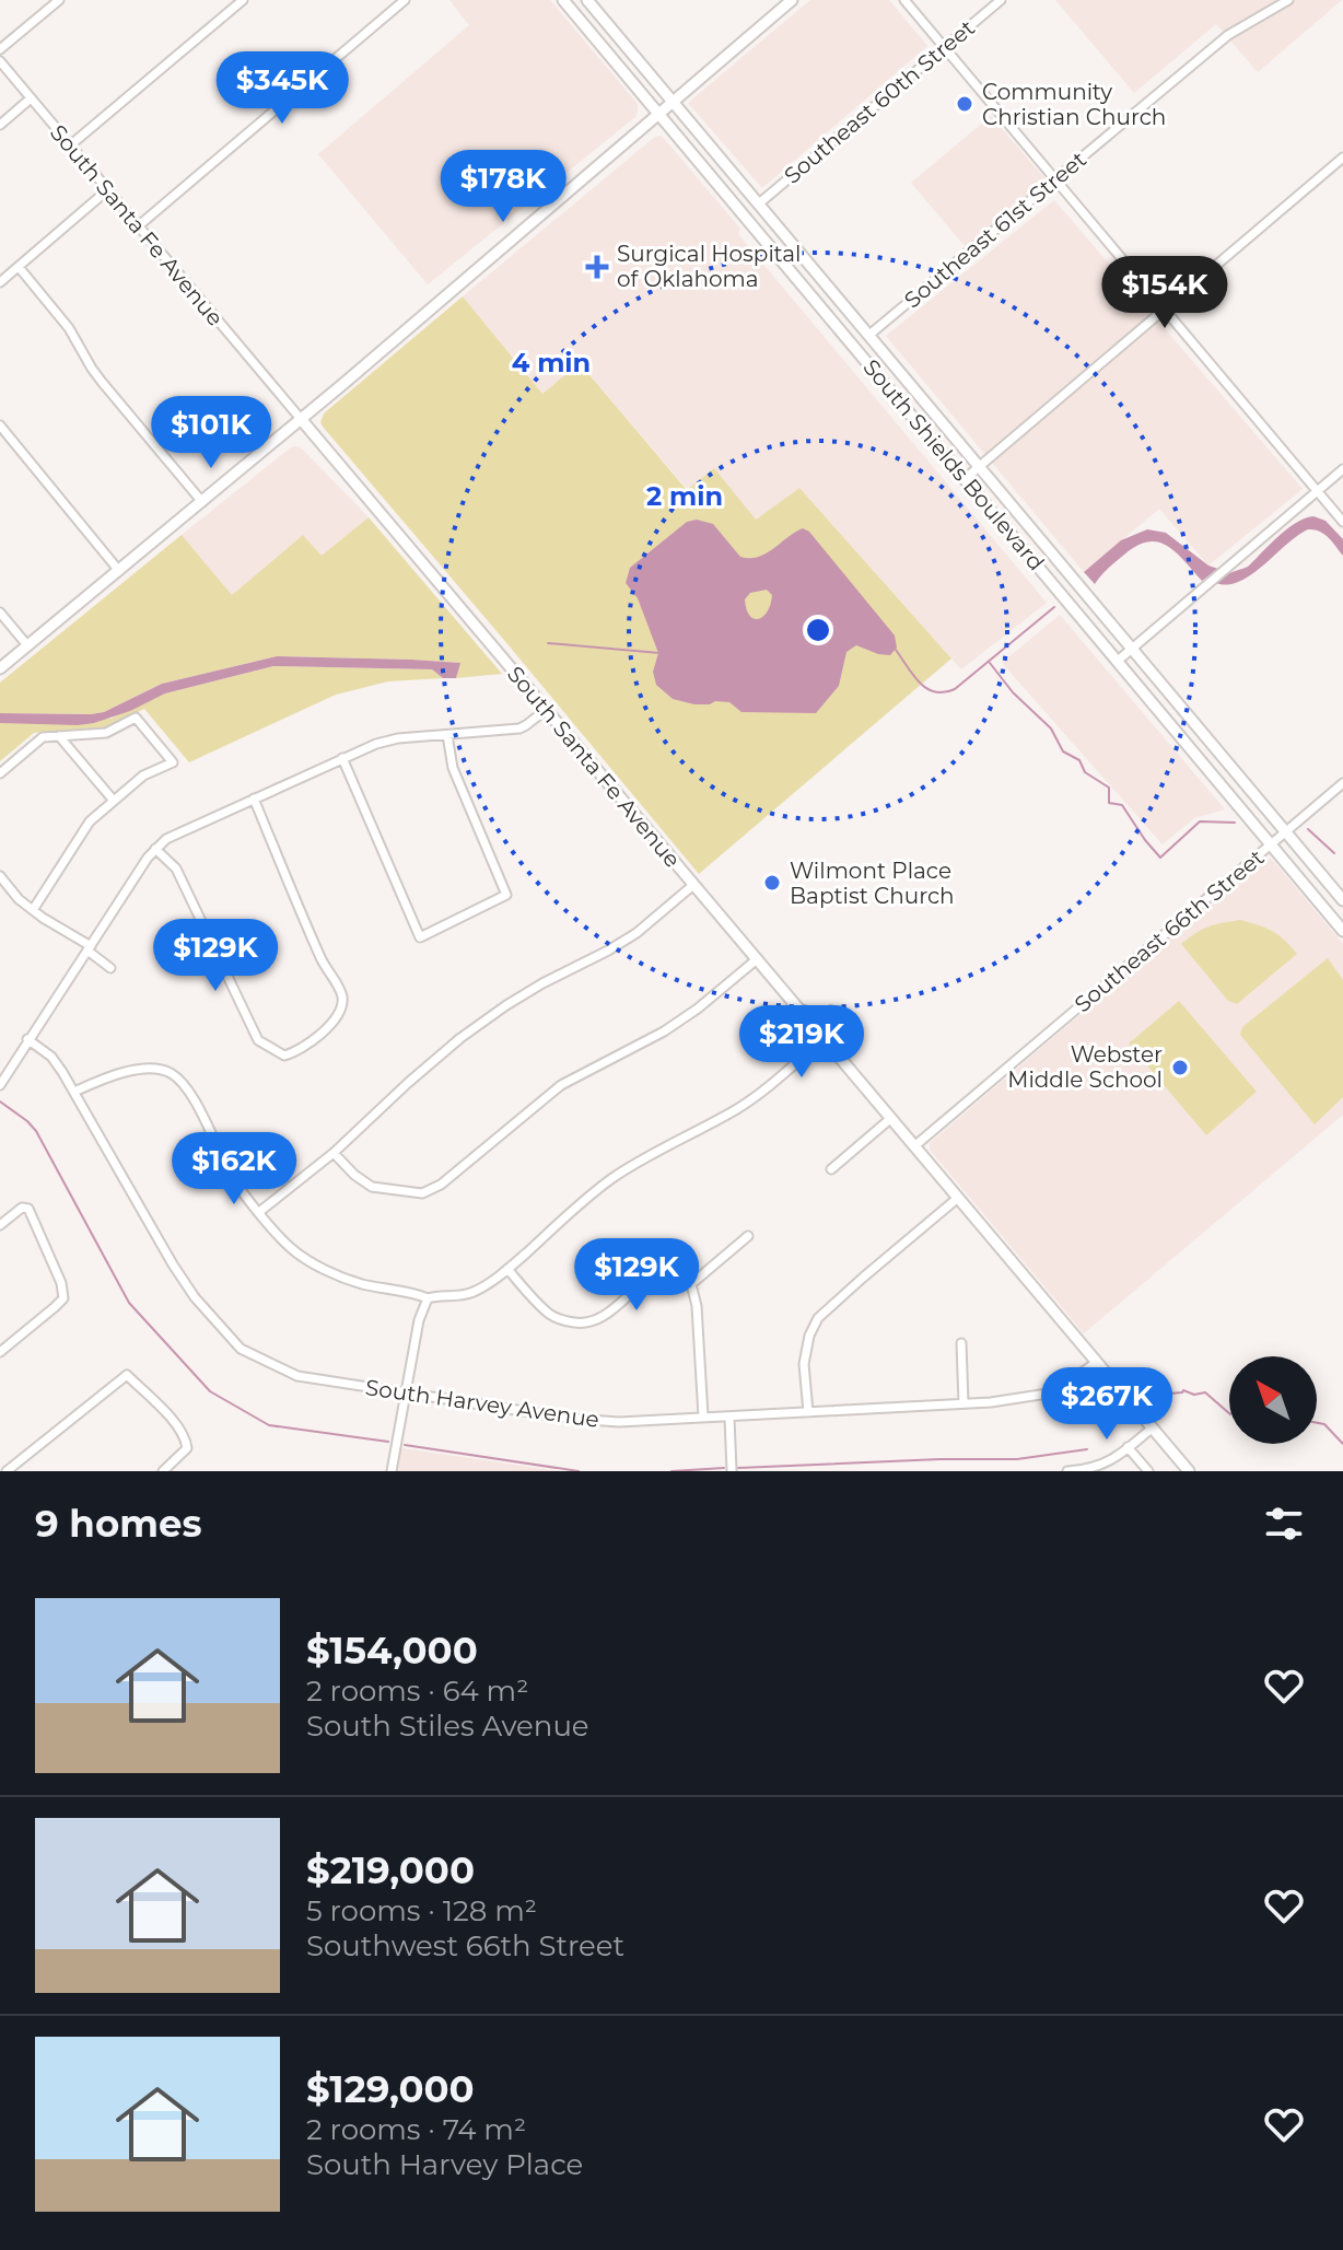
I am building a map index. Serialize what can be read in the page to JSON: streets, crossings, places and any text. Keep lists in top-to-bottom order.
{
  "streets": {
    "main road": ["South Santa Fe Avenue", "South Shields Boulevard"],
    "street": [
      "Southeast 60th Street",
      "Southeast 61st Street",
      "Southeast 66th Street",
      "South Harvey Avenue"
    ]
  },
  "crossings": [
    ["Southeast 60th Street", "South Shields Boulevard"],
    ["South Santa Fe Avenue", "Southeast 66th Street"],
    ["South Santa Fe Avenue", "South Harvey Avenue"],
    ["Southeast 61st Street", "South Shields Boulevard"],
    ["South Shields Boulevard", "Southeast 66th Street"]
  ],
  "places": {
    "other": ["Community Christian Church", "Wilmont Place Baptist Church", "Webster Middle School"],
    "health": ["Surgical Hospital of Oklahoma"]
  },
  "north": "top left",
  "page": {
    "price": [
      "$345K",
      "$178K",
      "$154K",
      "$101K",
      "$129K",
      "$219K",
      "$162K",
      "$129K",
      "$267K"
    ],
    "heading": "9 homes",
    "list": [
      {
        "name": "$154,000",
        "note": "2 rooms · 64 m² · South Stiles Avenue"
      },
      {
        "name": "$219,000",
        "note": "5 rooms · 128 m² · Southwest 66th Street"
      },
      {
        "name": "$129,000",
        "note": "2 rooms · 74 m² · South Harvey Place"
      }
    ]
  },
  "rings": ["4 min", "2 min"]
}
